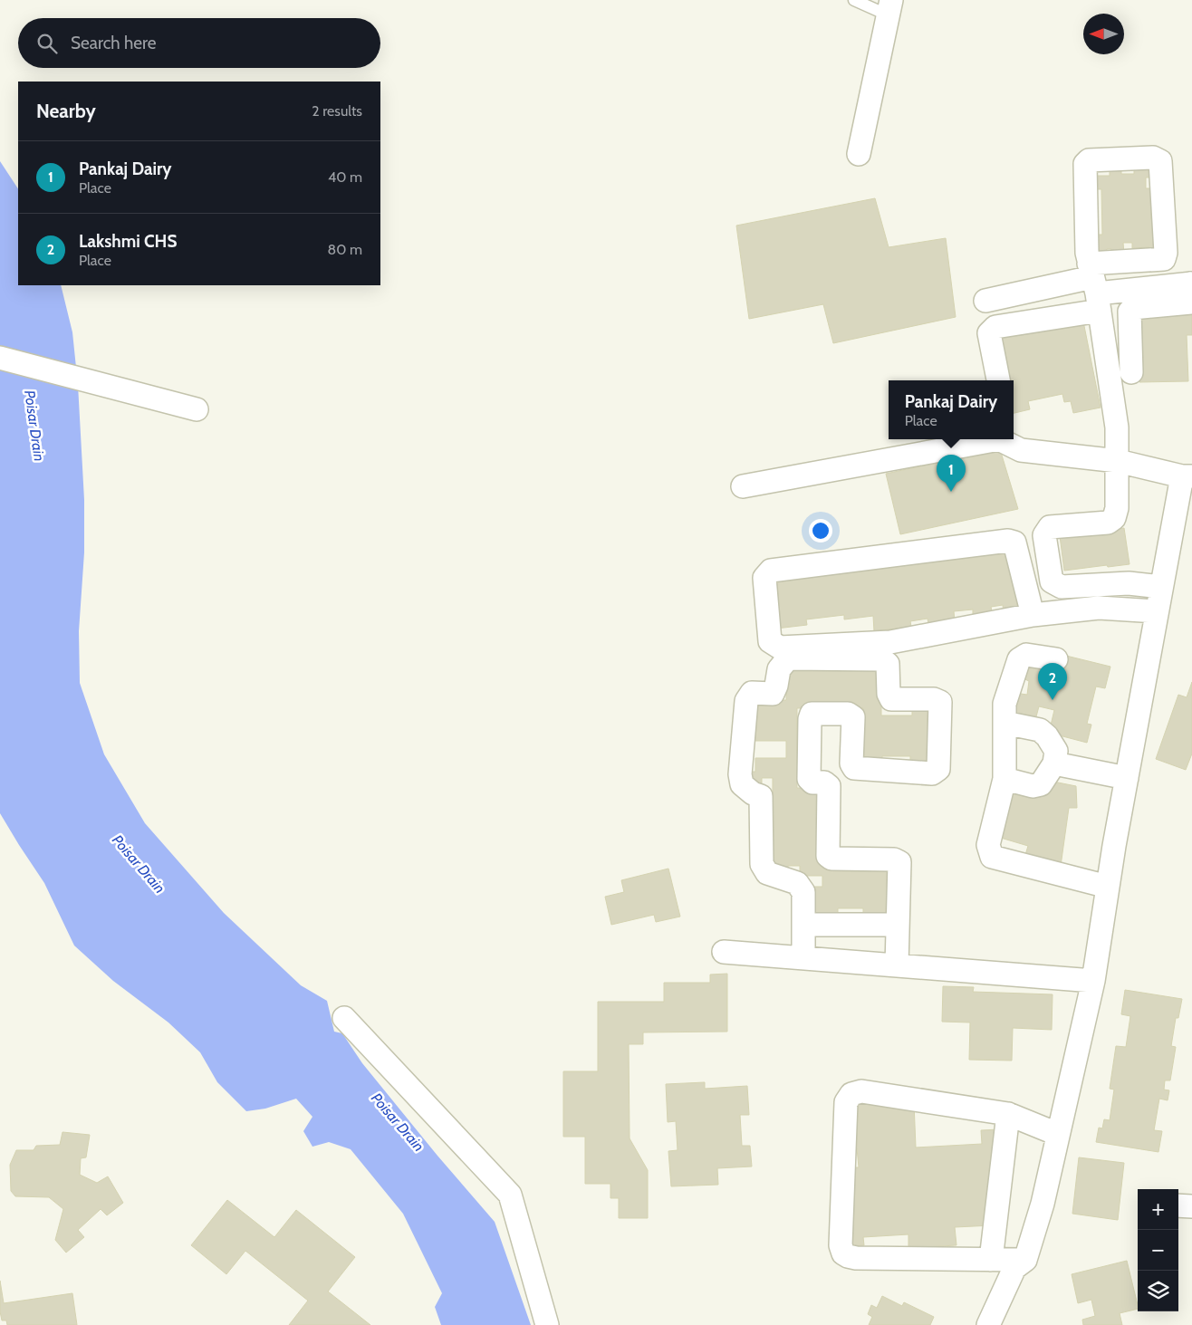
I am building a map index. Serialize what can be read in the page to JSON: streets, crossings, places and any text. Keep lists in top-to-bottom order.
{
  "water": ["Poisar Drain"],
  "north": "left",
  "page": {
    "search": "Search here",
    "heading": ["Nearby", "2 results"],
    "list": [
      {
        "mark": "1",
        "name": "Pankaj Dairy",
        "note": "Place",
        "value": "40 m"
      },
      {
        "mark": "2",
        "name": "Lakshmi CHS",
        "note": "Place",
        "value": "80 m"
      }
    ],
    "popup": ["Pankaj Dairy", "Place"],
    "pins": ["1", "2"],
    "map_buttons": ["+", "−"]
  }
}
